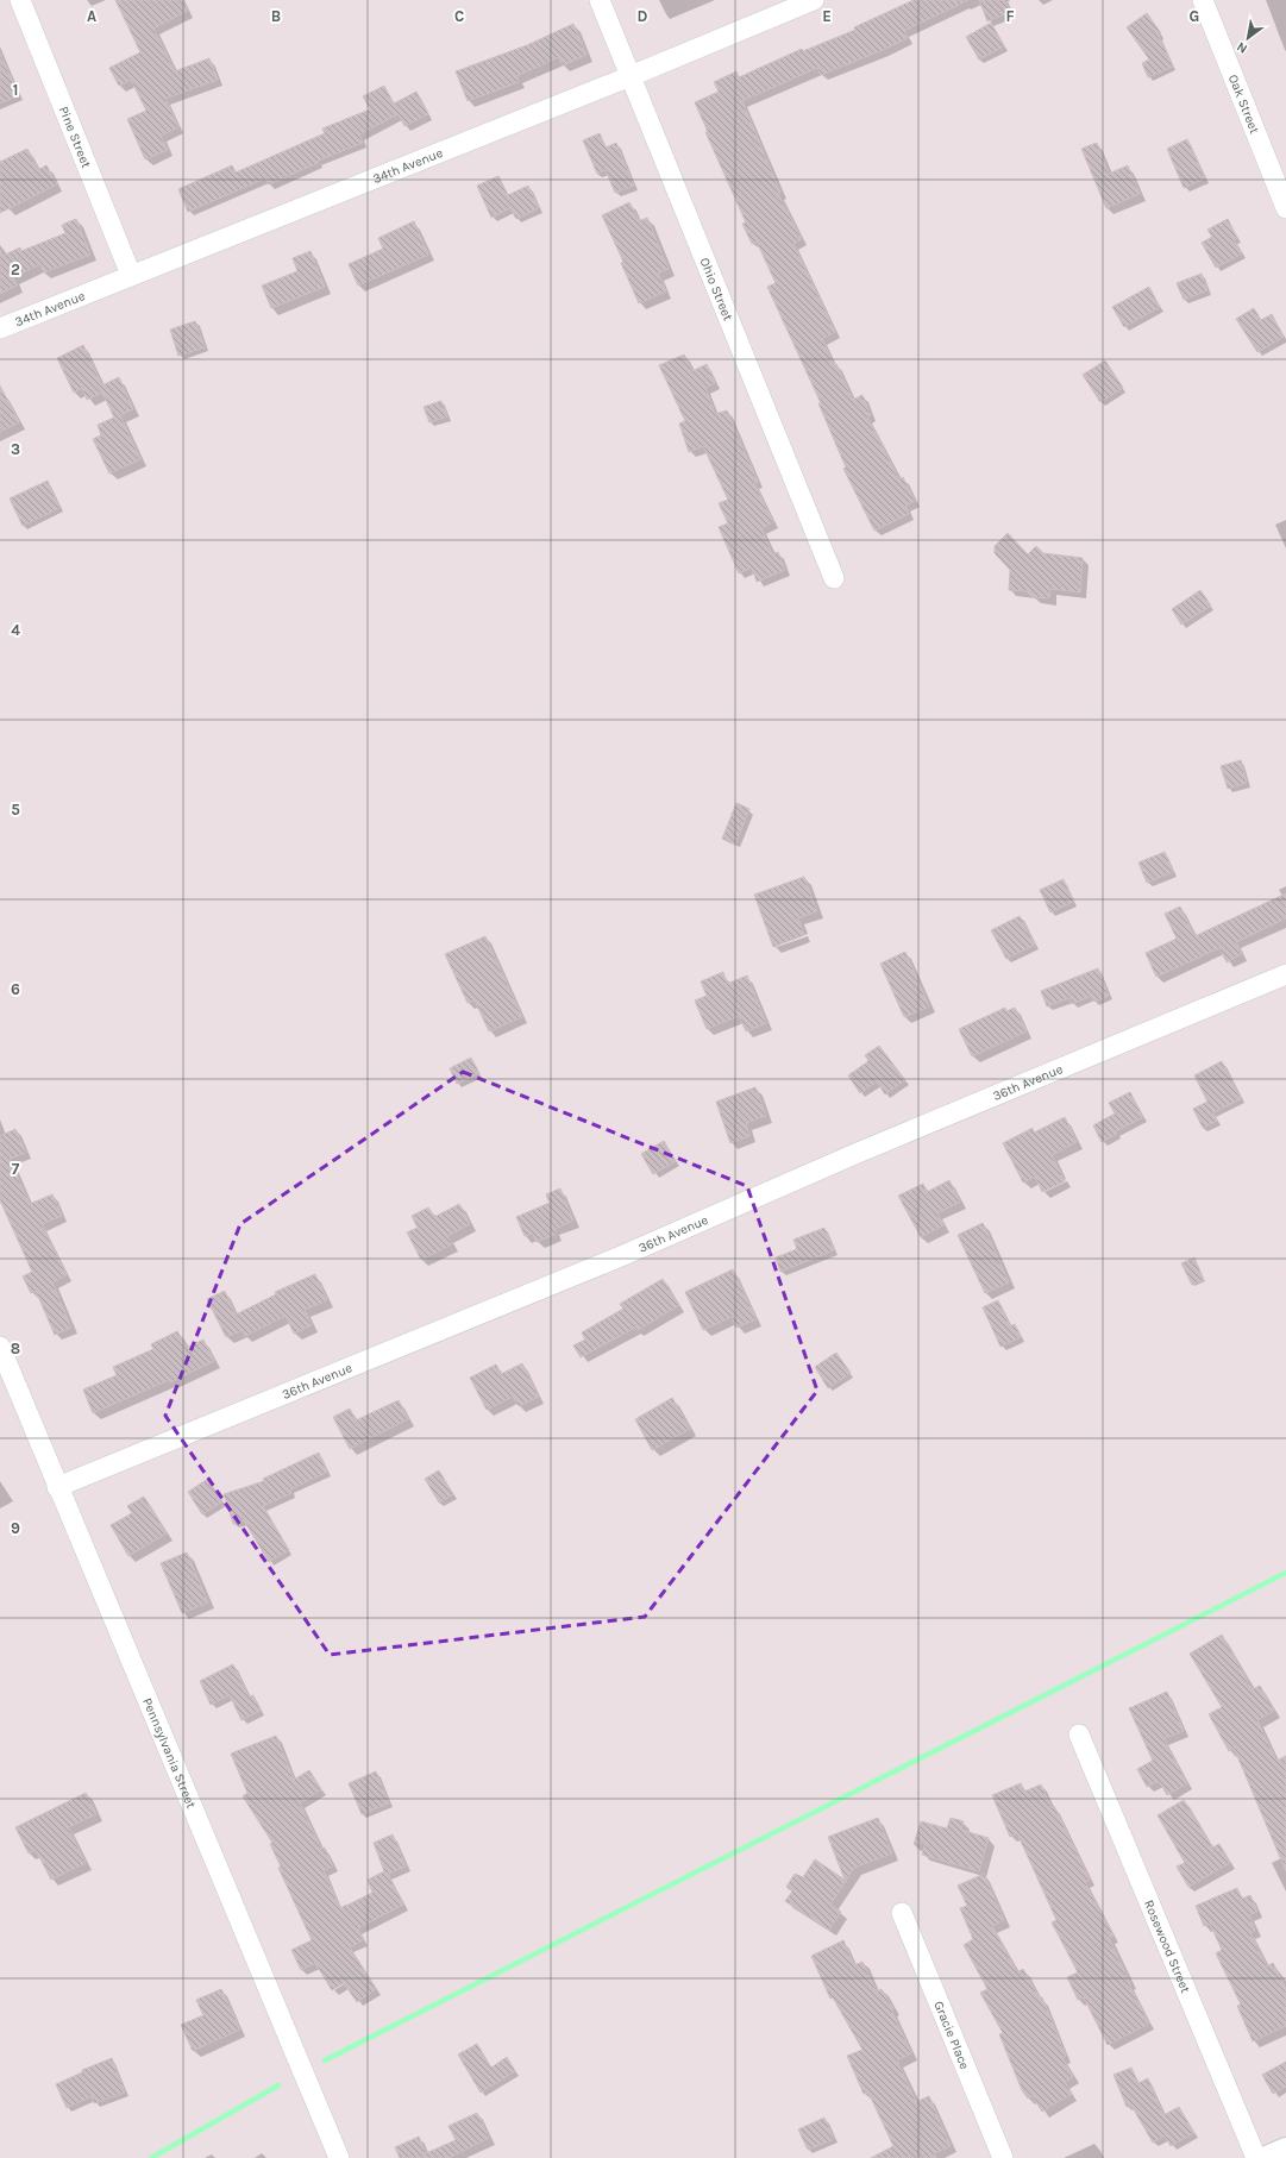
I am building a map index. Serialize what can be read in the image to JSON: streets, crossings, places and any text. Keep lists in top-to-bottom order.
{
  "streets": {
    "street": [
      "Oak Street",
      "Pine Street",
      "34th Avenue",
      "Ohio Street",
      "36th Avenue",
      "Pennsylvania Street",
      "Rosewood Street",
      "Gracie Place"
    ]
  },
  "crossings": [
    ["Pine Street", "34th Avenue"],
    ["34th Avenue", "Ohio Street"],
    ["36th Avenue", "Pennsylvania Street"]
  ],
  "north": "bottom left",
  "grid": {
    "columns": [
      "A",
      "B",
      "C",
      "D",
      "E",
      "F",
      "G"
    ],
    "rows": [
      "1",
      "2",
      "3",
      "4",
      "5",
      "6",
      "7",
      "8",
      "9"
    ]
  }
}
